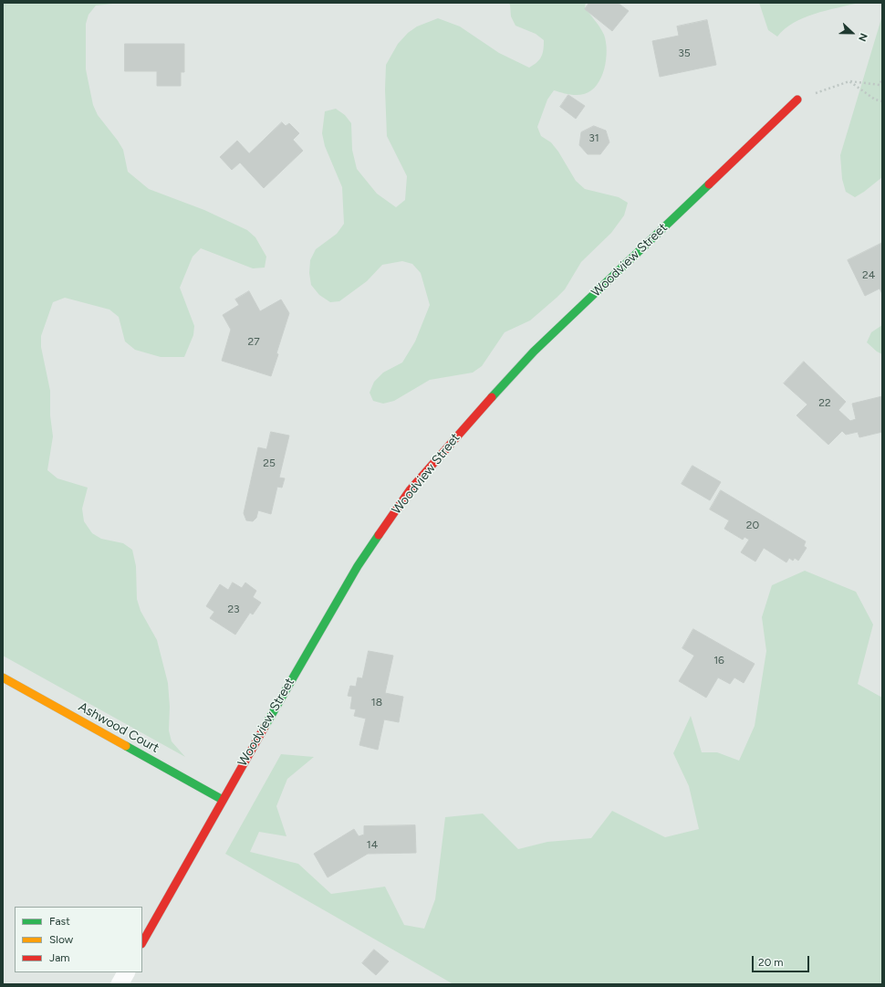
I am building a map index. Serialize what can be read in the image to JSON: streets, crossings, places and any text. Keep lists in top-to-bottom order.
{
  "streets": {
    "street": ["Woodview Street", "Ashwood Court"]
  },
  "crossings": [
    ["Woodview Street", "Ashwood Court"]
  ],
  "house_numbers": [
    "35",
    "31",
    "24",
    "27",
    "22",
    "25",
    "20",
    "23",
    "16",
    "18",
    "14"
  ],
  "legend": ["Fast", "Slow", "Jam"],
  "scale_bar": "20 m",
  "north": "right"
}
